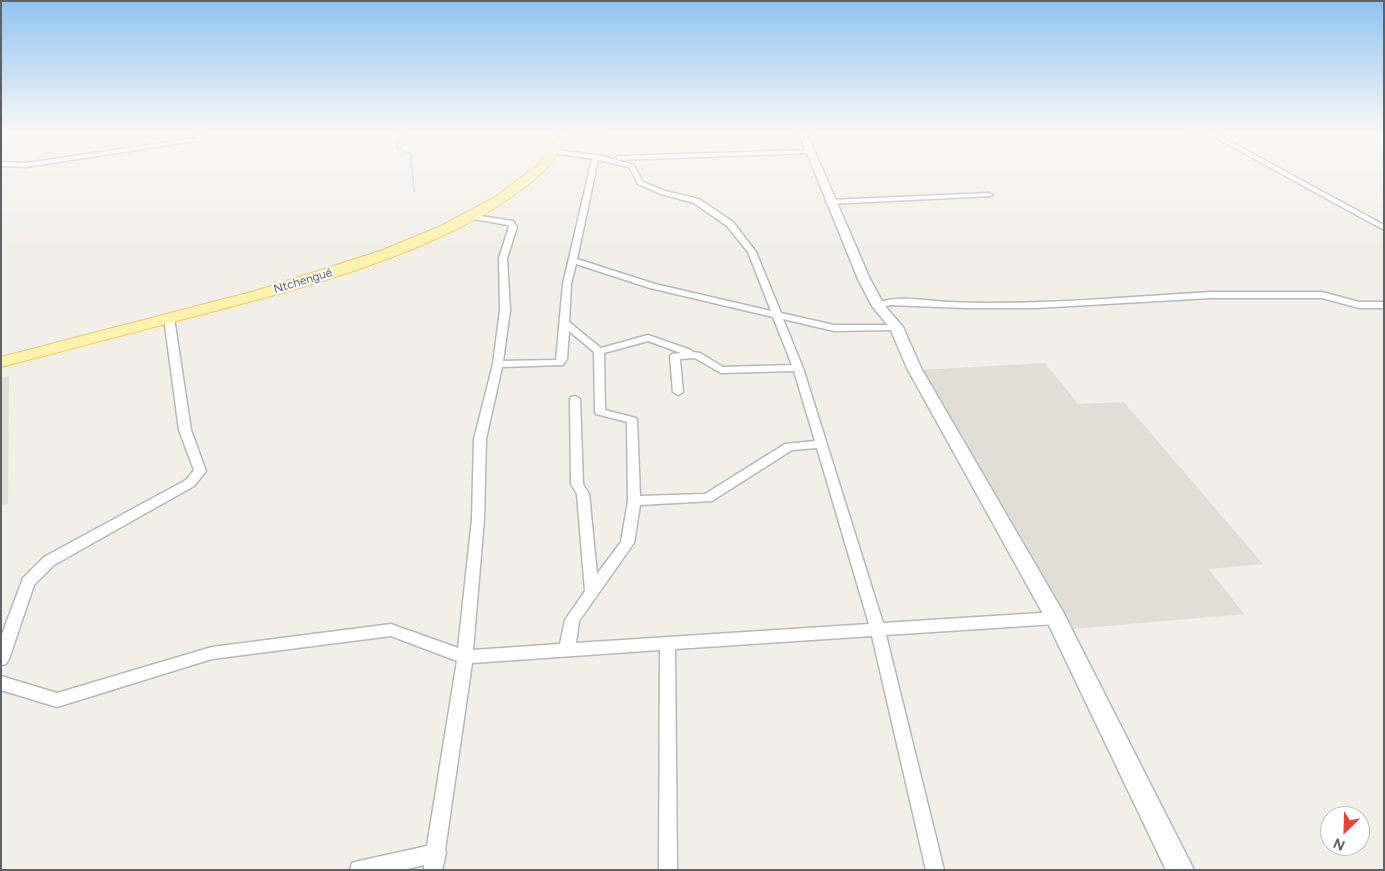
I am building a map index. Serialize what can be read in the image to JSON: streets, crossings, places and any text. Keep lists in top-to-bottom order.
{
  "streets": {
    "main road": ["Ntchengué"]
  },
  "north": "bottom left"
}
